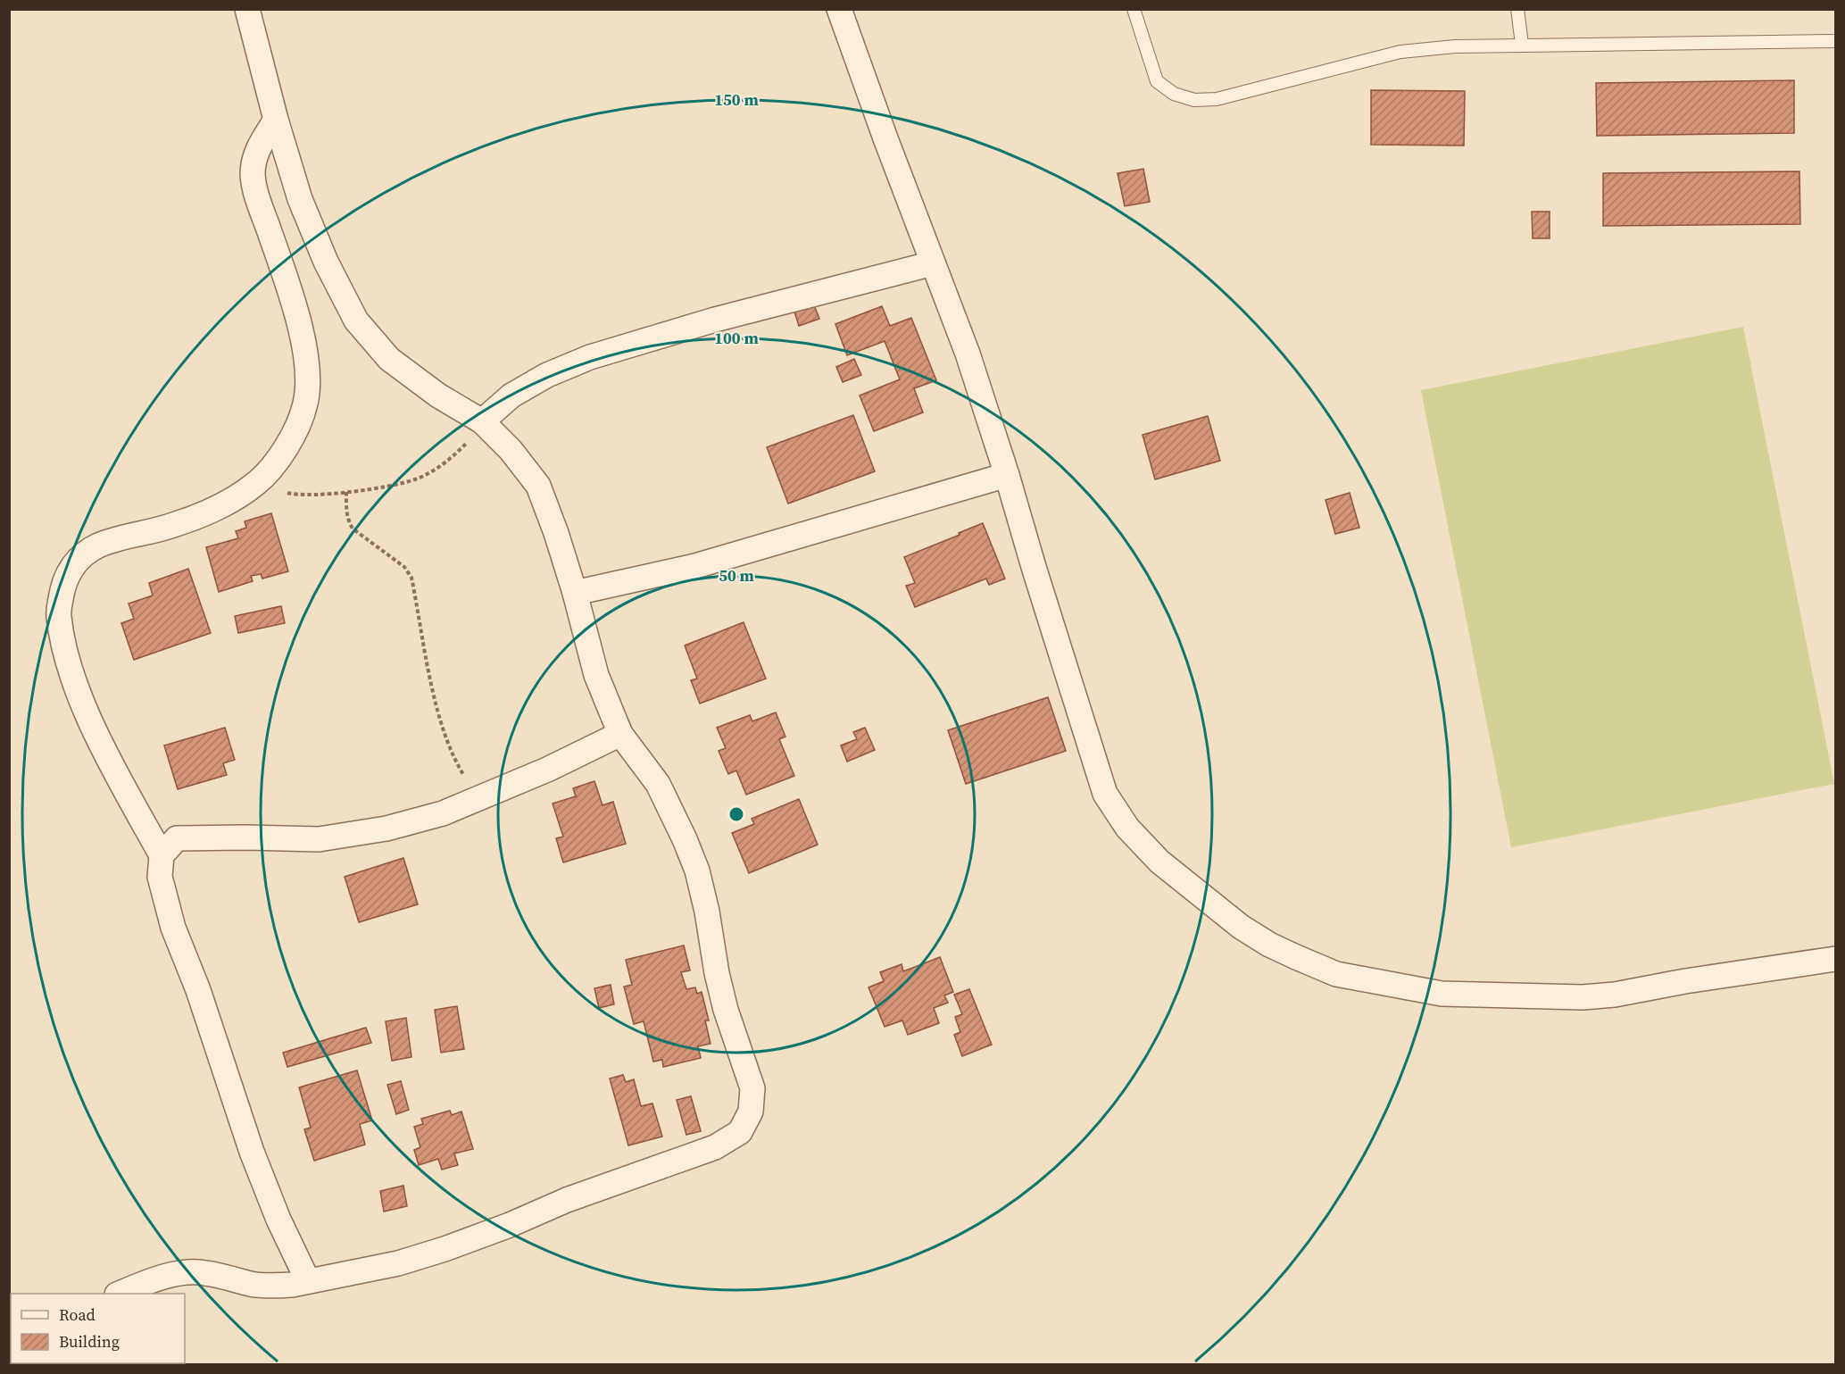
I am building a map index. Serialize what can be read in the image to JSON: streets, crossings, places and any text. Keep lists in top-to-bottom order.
{
  "legend": ["Road", "Building"],
  "rings": ["150 m", "100 m", "50 m"]
}
